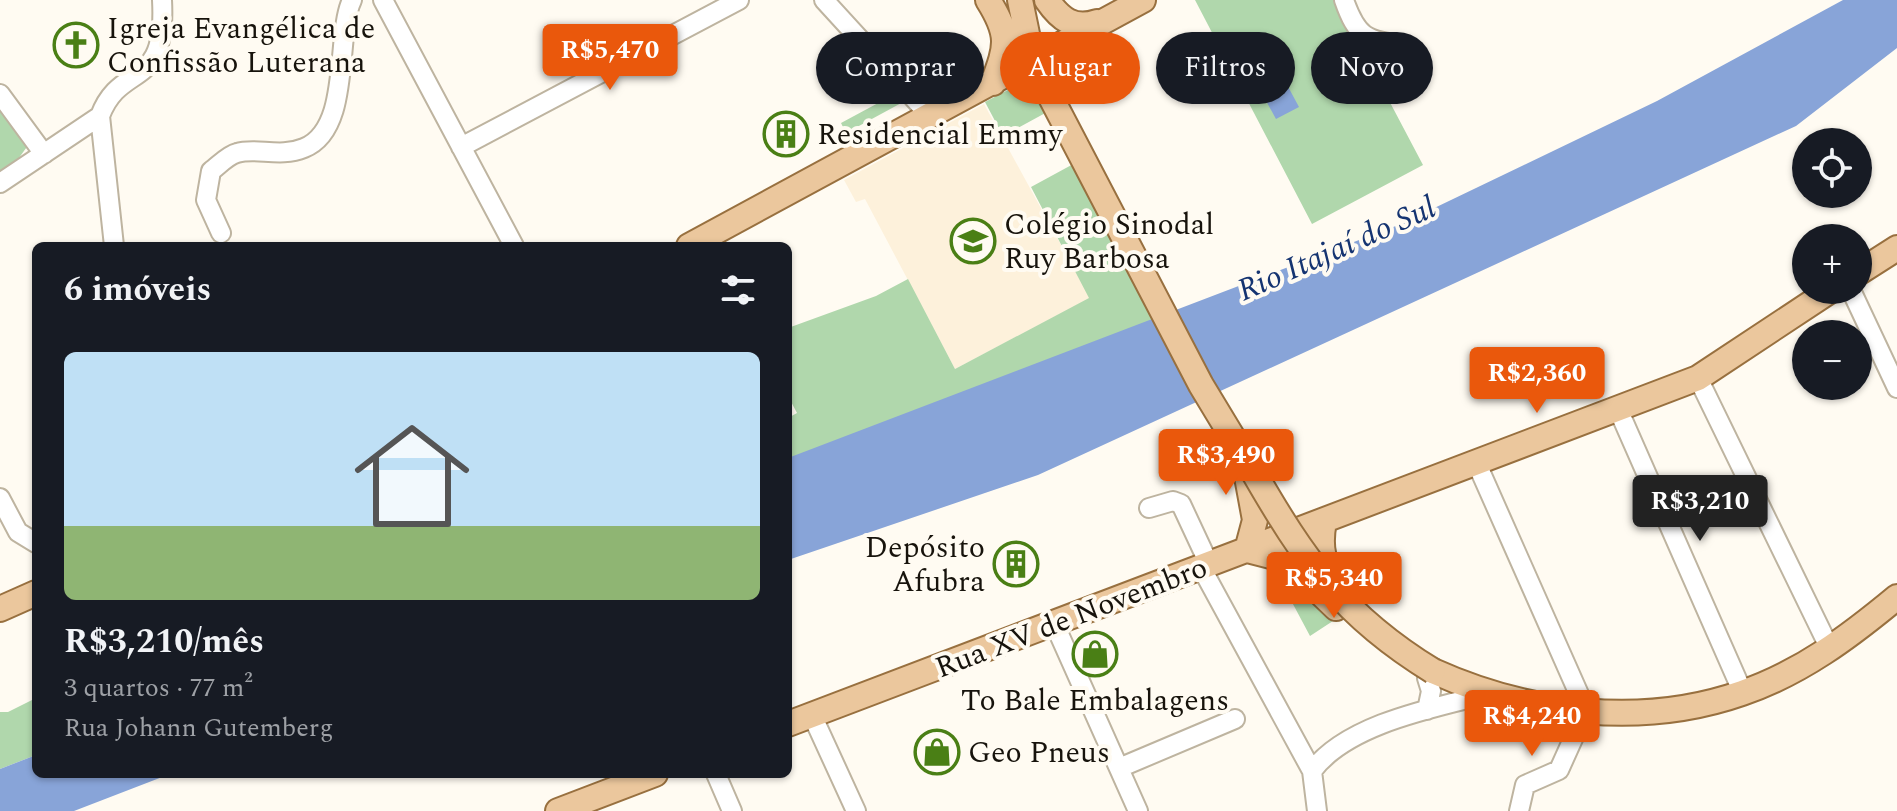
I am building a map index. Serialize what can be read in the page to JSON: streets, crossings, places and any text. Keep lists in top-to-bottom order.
{
  "streets": {
    "main road": ["Rua XV de Novembro"]
  },
  "water": ["Rio Itajaí do Sul"],
  "places": {
    "church": ["Igreja Evangélica de Confissão Luterana"],
    "building": ["Residencial Emmy", "Depósito Afubra"],
    "school or university": ["Colégio Sinodal Ruy Barbosa"],
    "shop": ["To Bale Embalagens", "Geo Pneus"]
  },
  "page": {
    "price": [
      "R$5,470",
      "R$2,360",
      "R$3,490",
      "R$3,210",
      "R$5,340",
      "R$4,240"
    ],
    "chip": [
      "Comprar",
      "Alugar",
      "Filtros",
      "Novo"
    ],
    "map_buttons": ["+", "−"],
    "heading": "6 imóveis",
    "list": [
      {
        "name": "R$3,210/mês",
        "note": "3 quartos · 77 m² · Rua Johann Gutemberg"
      }
    ]
  }
}
